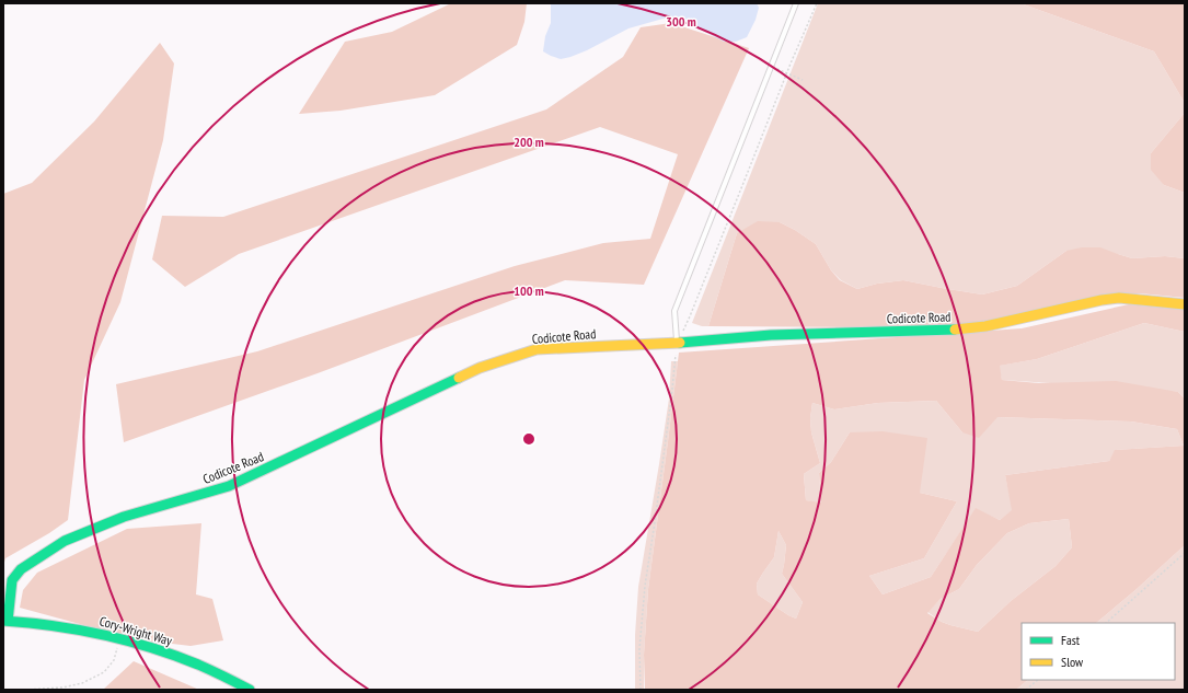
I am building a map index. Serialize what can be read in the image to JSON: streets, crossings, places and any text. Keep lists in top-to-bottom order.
{
  "streets": {
    "street": ["Codicote Road", "Cory-Wright Way"]
  },
  "crossings": [
    ["Codicote Road", "Cory-Wright Way"]
  ],
  "legend": ["Fast", "Slow"],
  "rings": ["300 m", "200 m", "100 m"]
}
